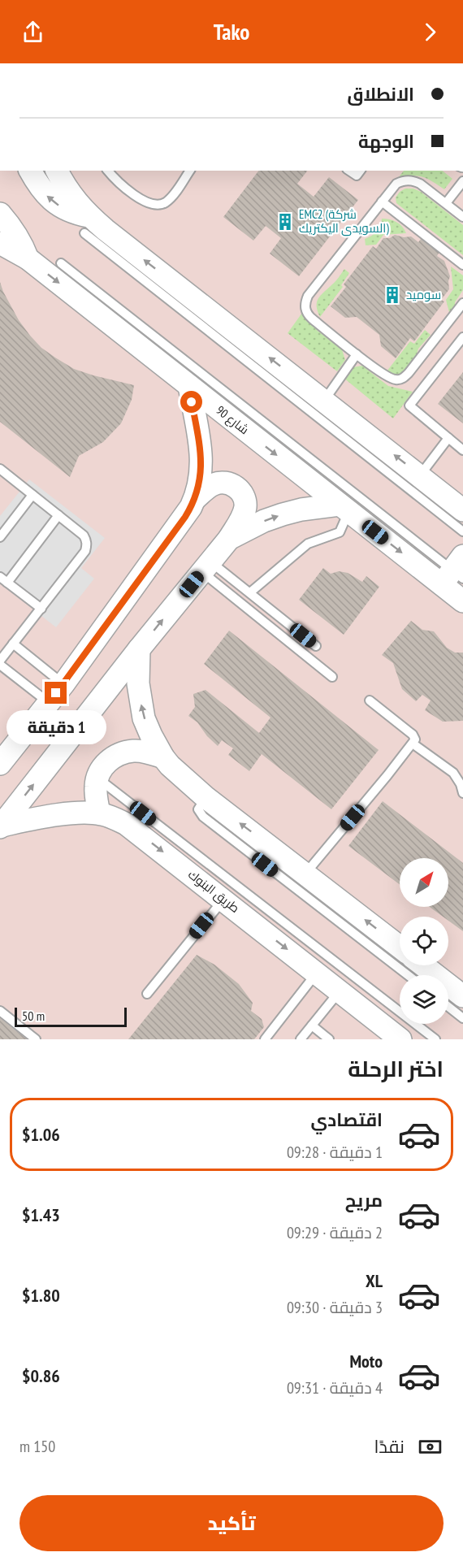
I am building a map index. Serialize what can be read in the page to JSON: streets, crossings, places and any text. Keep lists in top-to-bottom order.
{
  "streets": {
    "street": ["شارع 90", "طريق البنوك"]
  },
  "places": {
    "building": ["EMC2 (شركة السويدى اليكتريك)", "سوميد"]
  },
  "scale_bar": "50 m",
  "north": "top right",
  "page": {
    "header": "Tako",
    "banner": ["الانطلاق", "الوجهة"],
    "bubble": "1 دقيقة",
    "scale": "50 m",
    "heading": "اختر الرحلة",
    "list": [
      {
        "name": "اقتصادي",
        "note": "1 دقيقة · 09:28",
        "value": "$1.06"
      },
      {
        "name": "مريح",
        "note": "2 دقيقة · 09:29",
        "value": "$1.43"
      },
      {
        "name": "XL",
        "note": "3 دقيقة · 09:30",
        "value": "$1.80"
      },
      {
        "name": "Moto",
        "note": "4 دقيقة · 09:31",
        "value": "$0.86"
      }
    ],
    "pay": ["نقدًا", "150 m"],
    "buttons": "تأكيد"
  }
}
